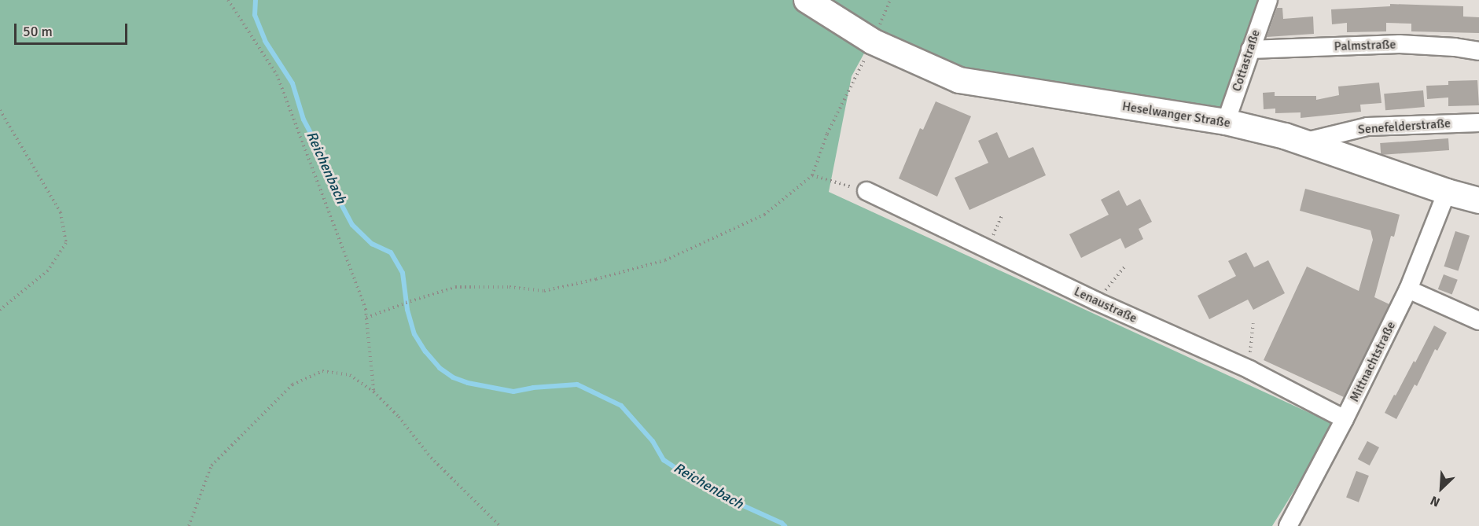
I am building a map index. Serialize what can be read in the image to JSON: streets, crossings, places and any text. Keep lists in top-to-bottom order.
{
  "streets": {
    "street": [
      "Palmstraße",
      "Cottastraße",
      "Heselwanger Straße",
      "Senefelderstraße",
      "Lenaustraße",
      "Mittnachtstraße"
    ]
  },
  "crossings": [
    ["Palmstraße", "Cottastraße"],
    ["Cottastraße", "Heselwanger Straße"],
    ["Heselwanger Straße", "Senefelderstraße"],
    ["Heselwanger Straße", "Mittnachtstraße"],
    ["Lenaustraße", "Mittnachtstraße"]
  ],
  "water": ["Reichenbach"],
  "scale_bar": "50 m",
  "north": "bottom left"
}
